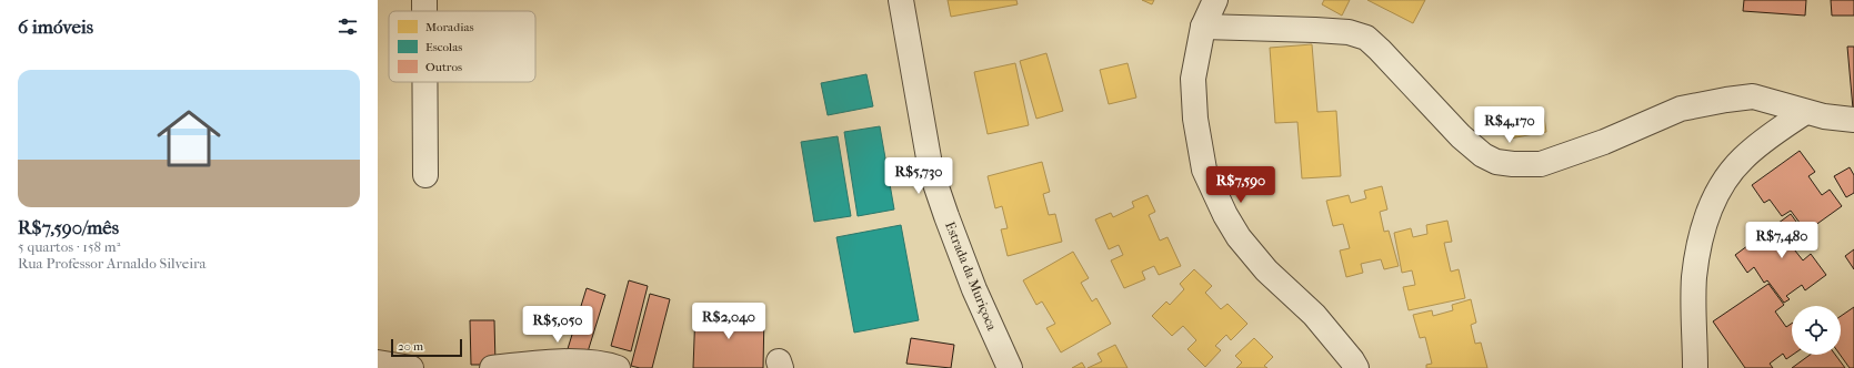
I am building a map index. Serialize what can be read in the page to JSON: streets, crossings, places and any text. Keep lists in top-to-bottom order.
{
  "streets": {
    "street": ["Estrada da Muriçoca"]
  },
  "legend": ["Moradias", "Escolas", "Outros"],
  "scale_bar": "20 m",
  "page": {
    "heading": "6 imóveis",
    "list": [
      {
        "name": "R$7,590/mês",
        "note": "5 quartos · 158 m² · Rua Professor Arnaldo Silveira"
      }
    ],
    "price": [
      "R$4,170",
      "R$5,730",
      "R$7,590",
      "R$7,480",
      "R$2,040",
      "R$5,050"
    ],
    "scale": "20 m"
  }
}
